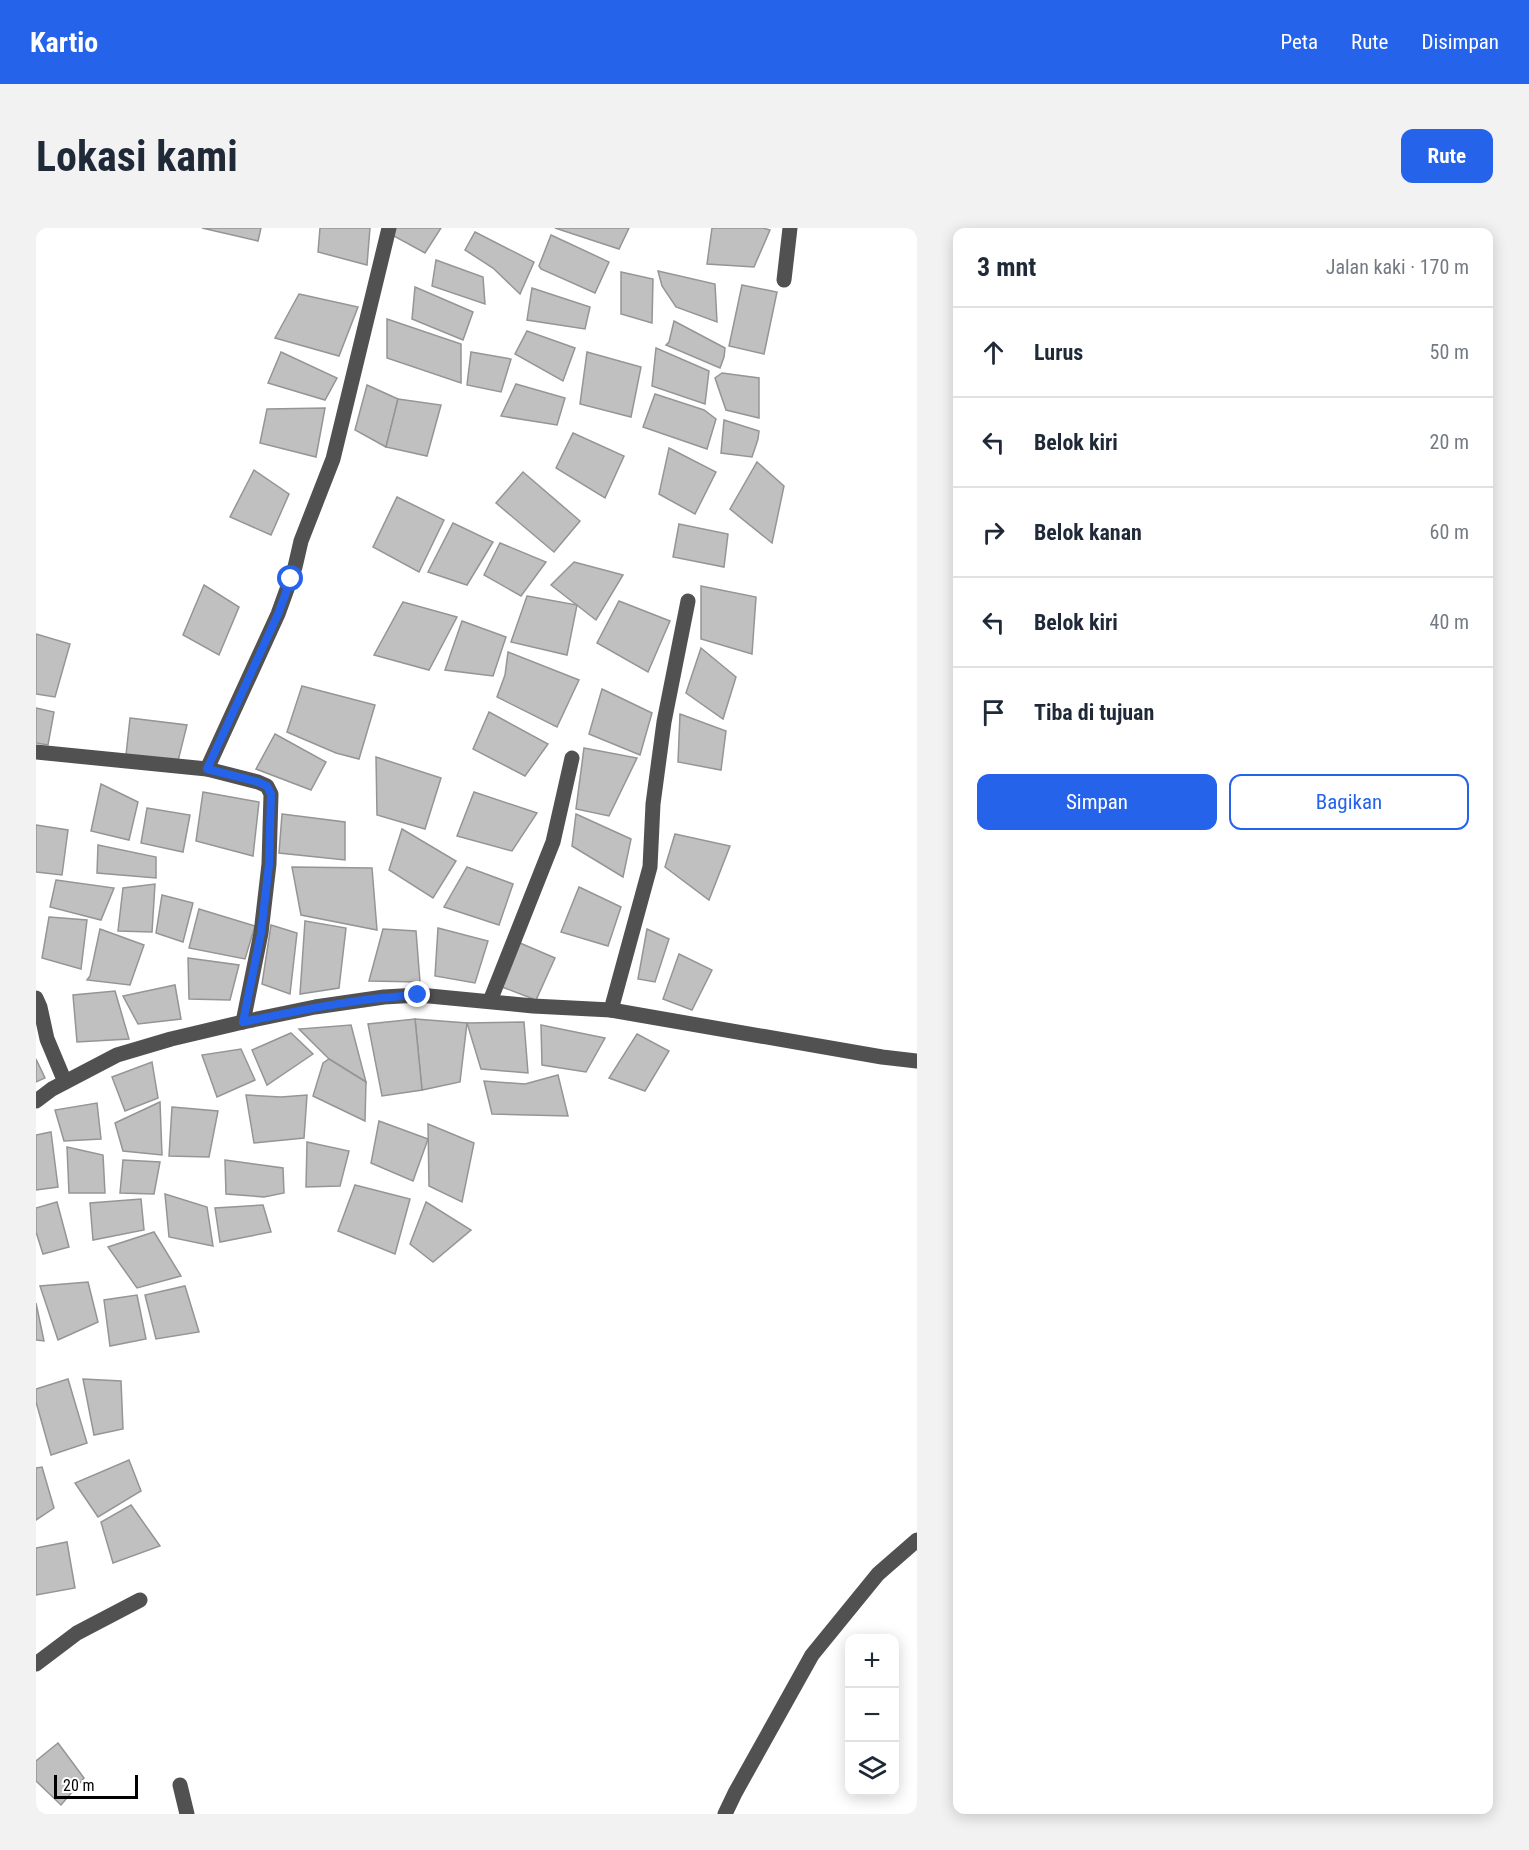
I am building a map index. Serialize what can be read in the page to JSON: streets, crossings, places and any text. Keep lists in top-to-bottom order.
{
  "scale_bar": "20 m",
  "page": {
    "header": "Kartio",
    "nav": ["Peta", "Rute", "Disimpan"],
    "buttons": [
      "Rute",
      ["Simpan", "Bagikan"]
    ],
    "title": "Lokasi kami",
    "heading": ["3 mnt", "Jalan kaki · 170 m"],
    "list": [
      ["Lurus", "50 m"],
      ["Belok kiri", "20 m"],
      ["Belok kanan", "60 m"],
      ["Belok kiri", "40 m"],
      "Tiba di tujuan"
    ],
    "map_buttons": ["+", "−"],
    "scale": "20 m"
  }
}
